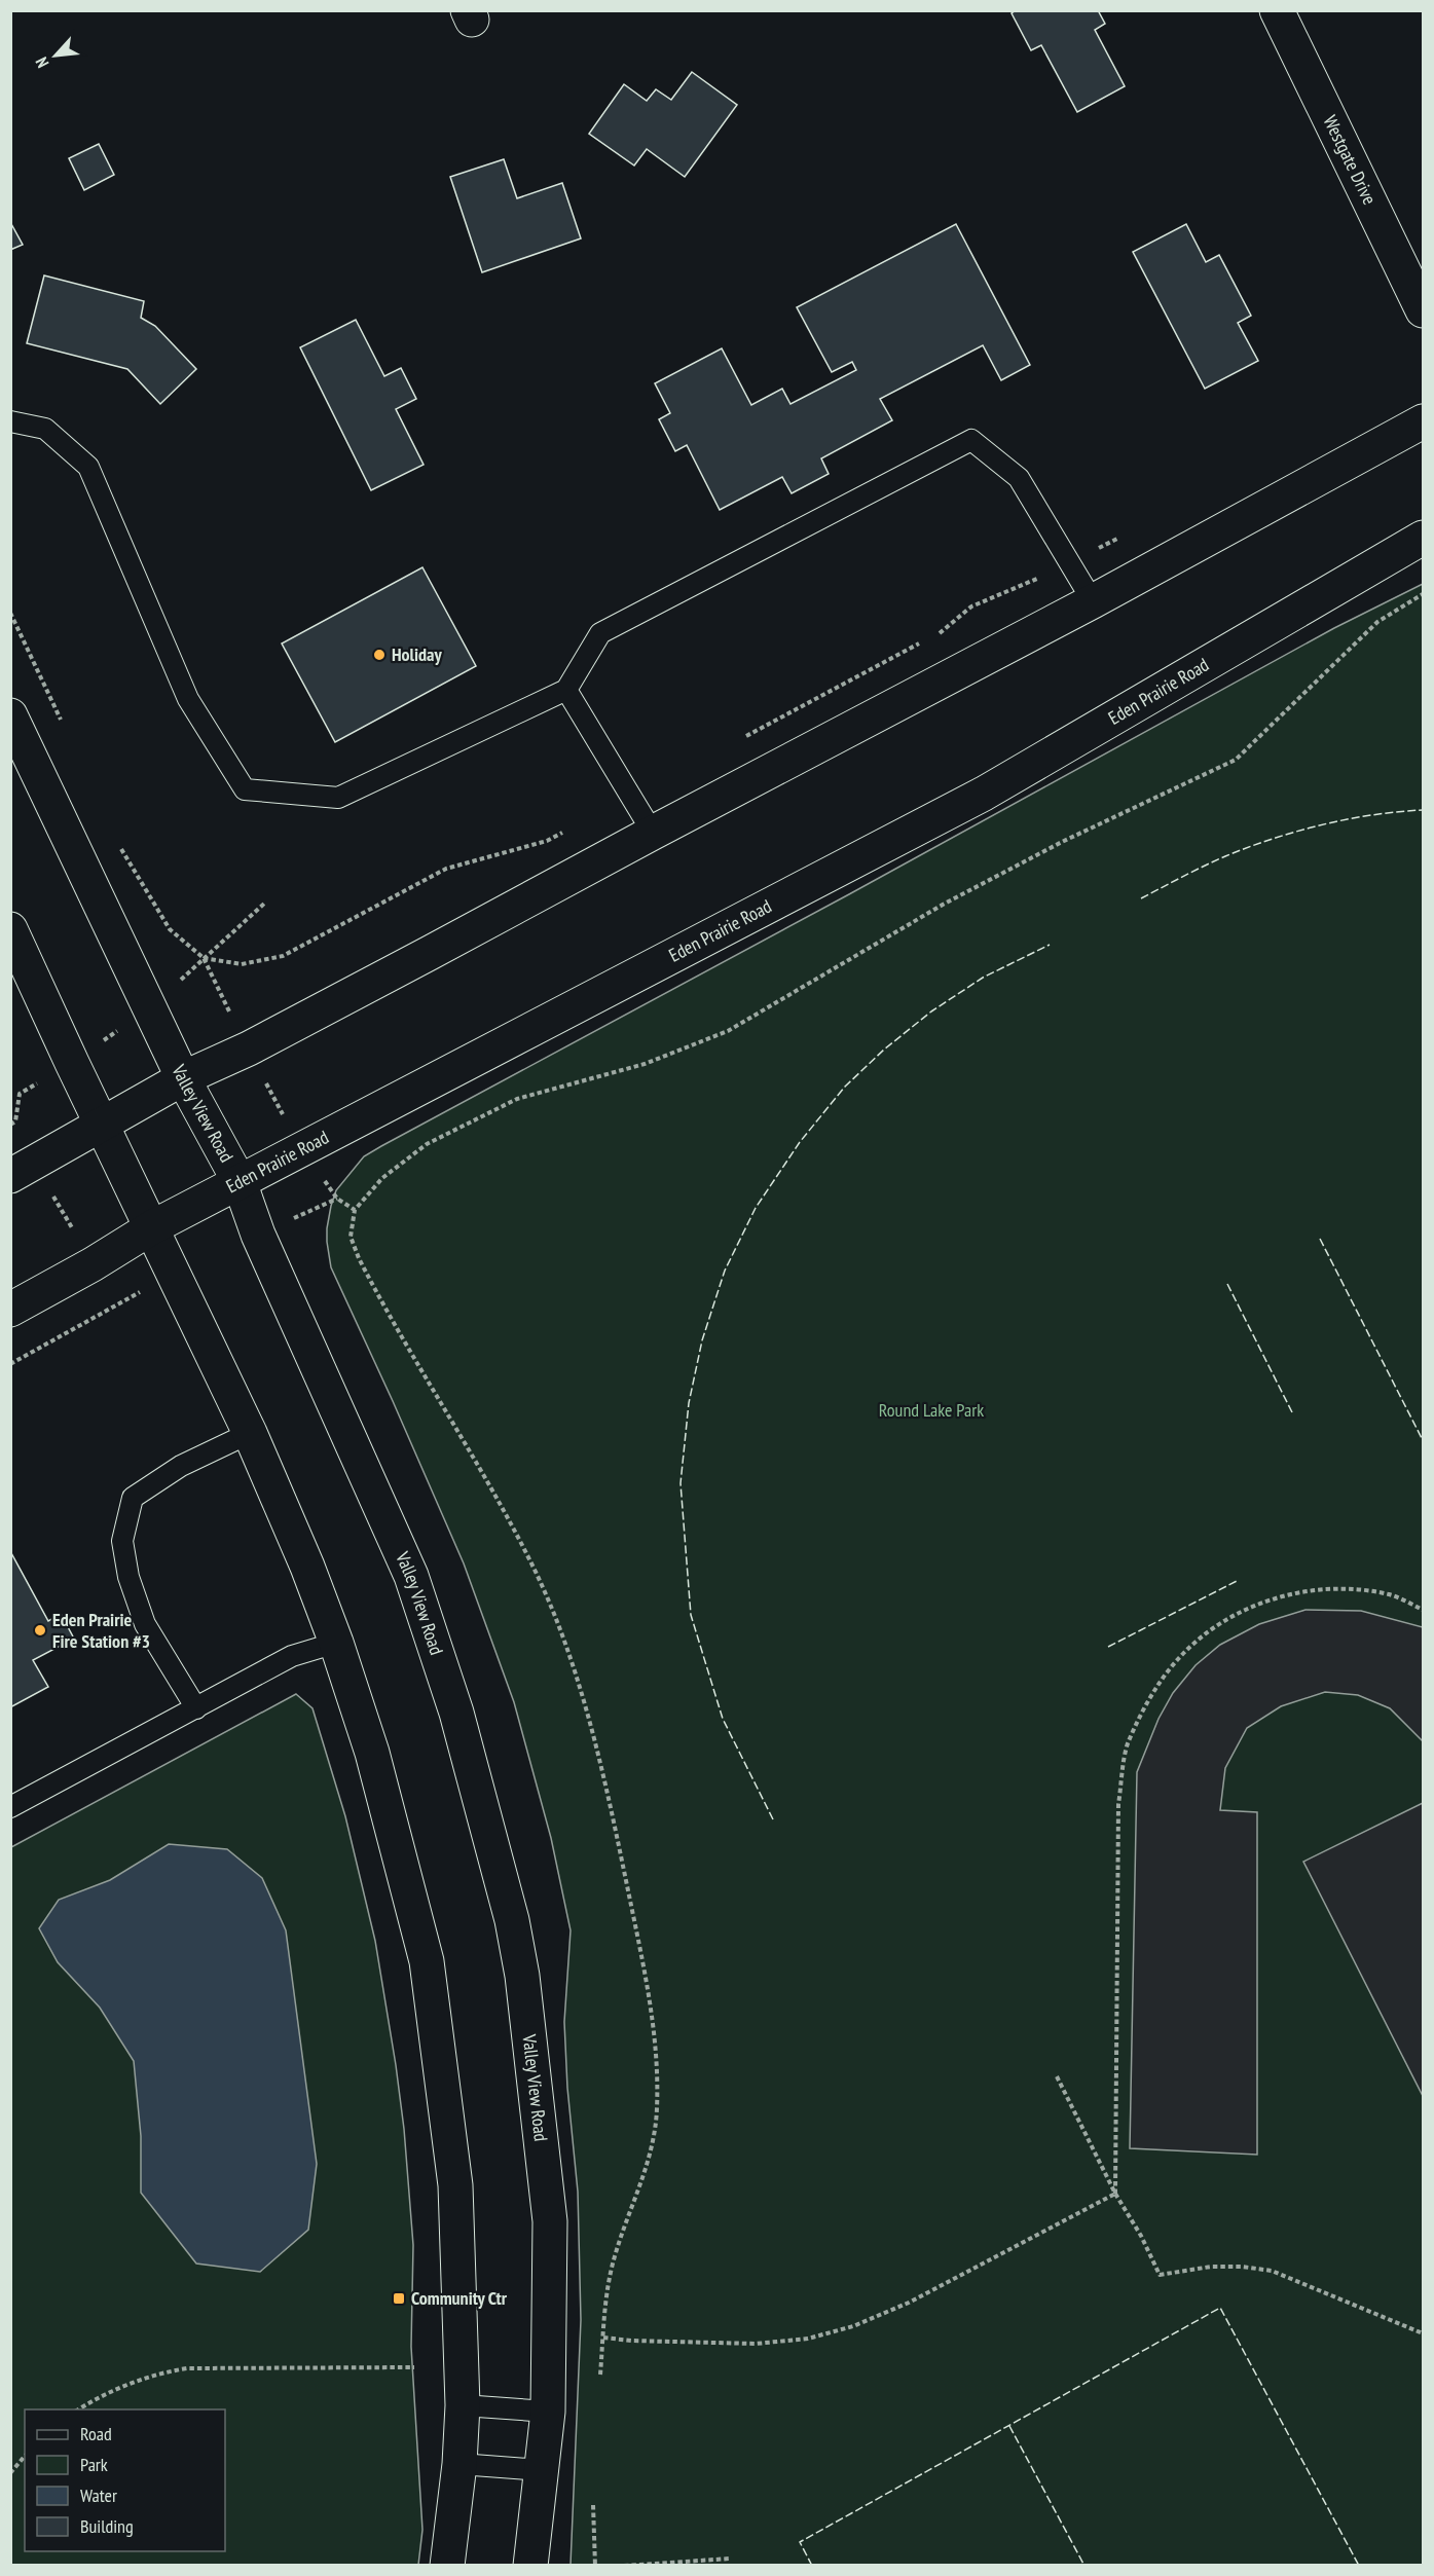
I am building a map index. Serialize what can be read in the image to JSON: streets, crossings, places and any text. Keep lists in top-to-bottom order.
{
  "streets": {
    "main road": ["Westgate Drive", "Eden Prairie Road", "Valley View Road"]
  },
  "crossings": [
    ["Eden Prairie Road", "Valley View Road"]
  ],
  "parks": ["Round Lake Park"],
  "places": {
    "other": ["Holiday", "Eden Prairie Fire Station #3"],
    "transit": ["Community Ctr"]
  },
  "legend": [
    "Road",
    "Park",
    "Water",
    "Building"
  ],
  "north": "bottom left"
}
